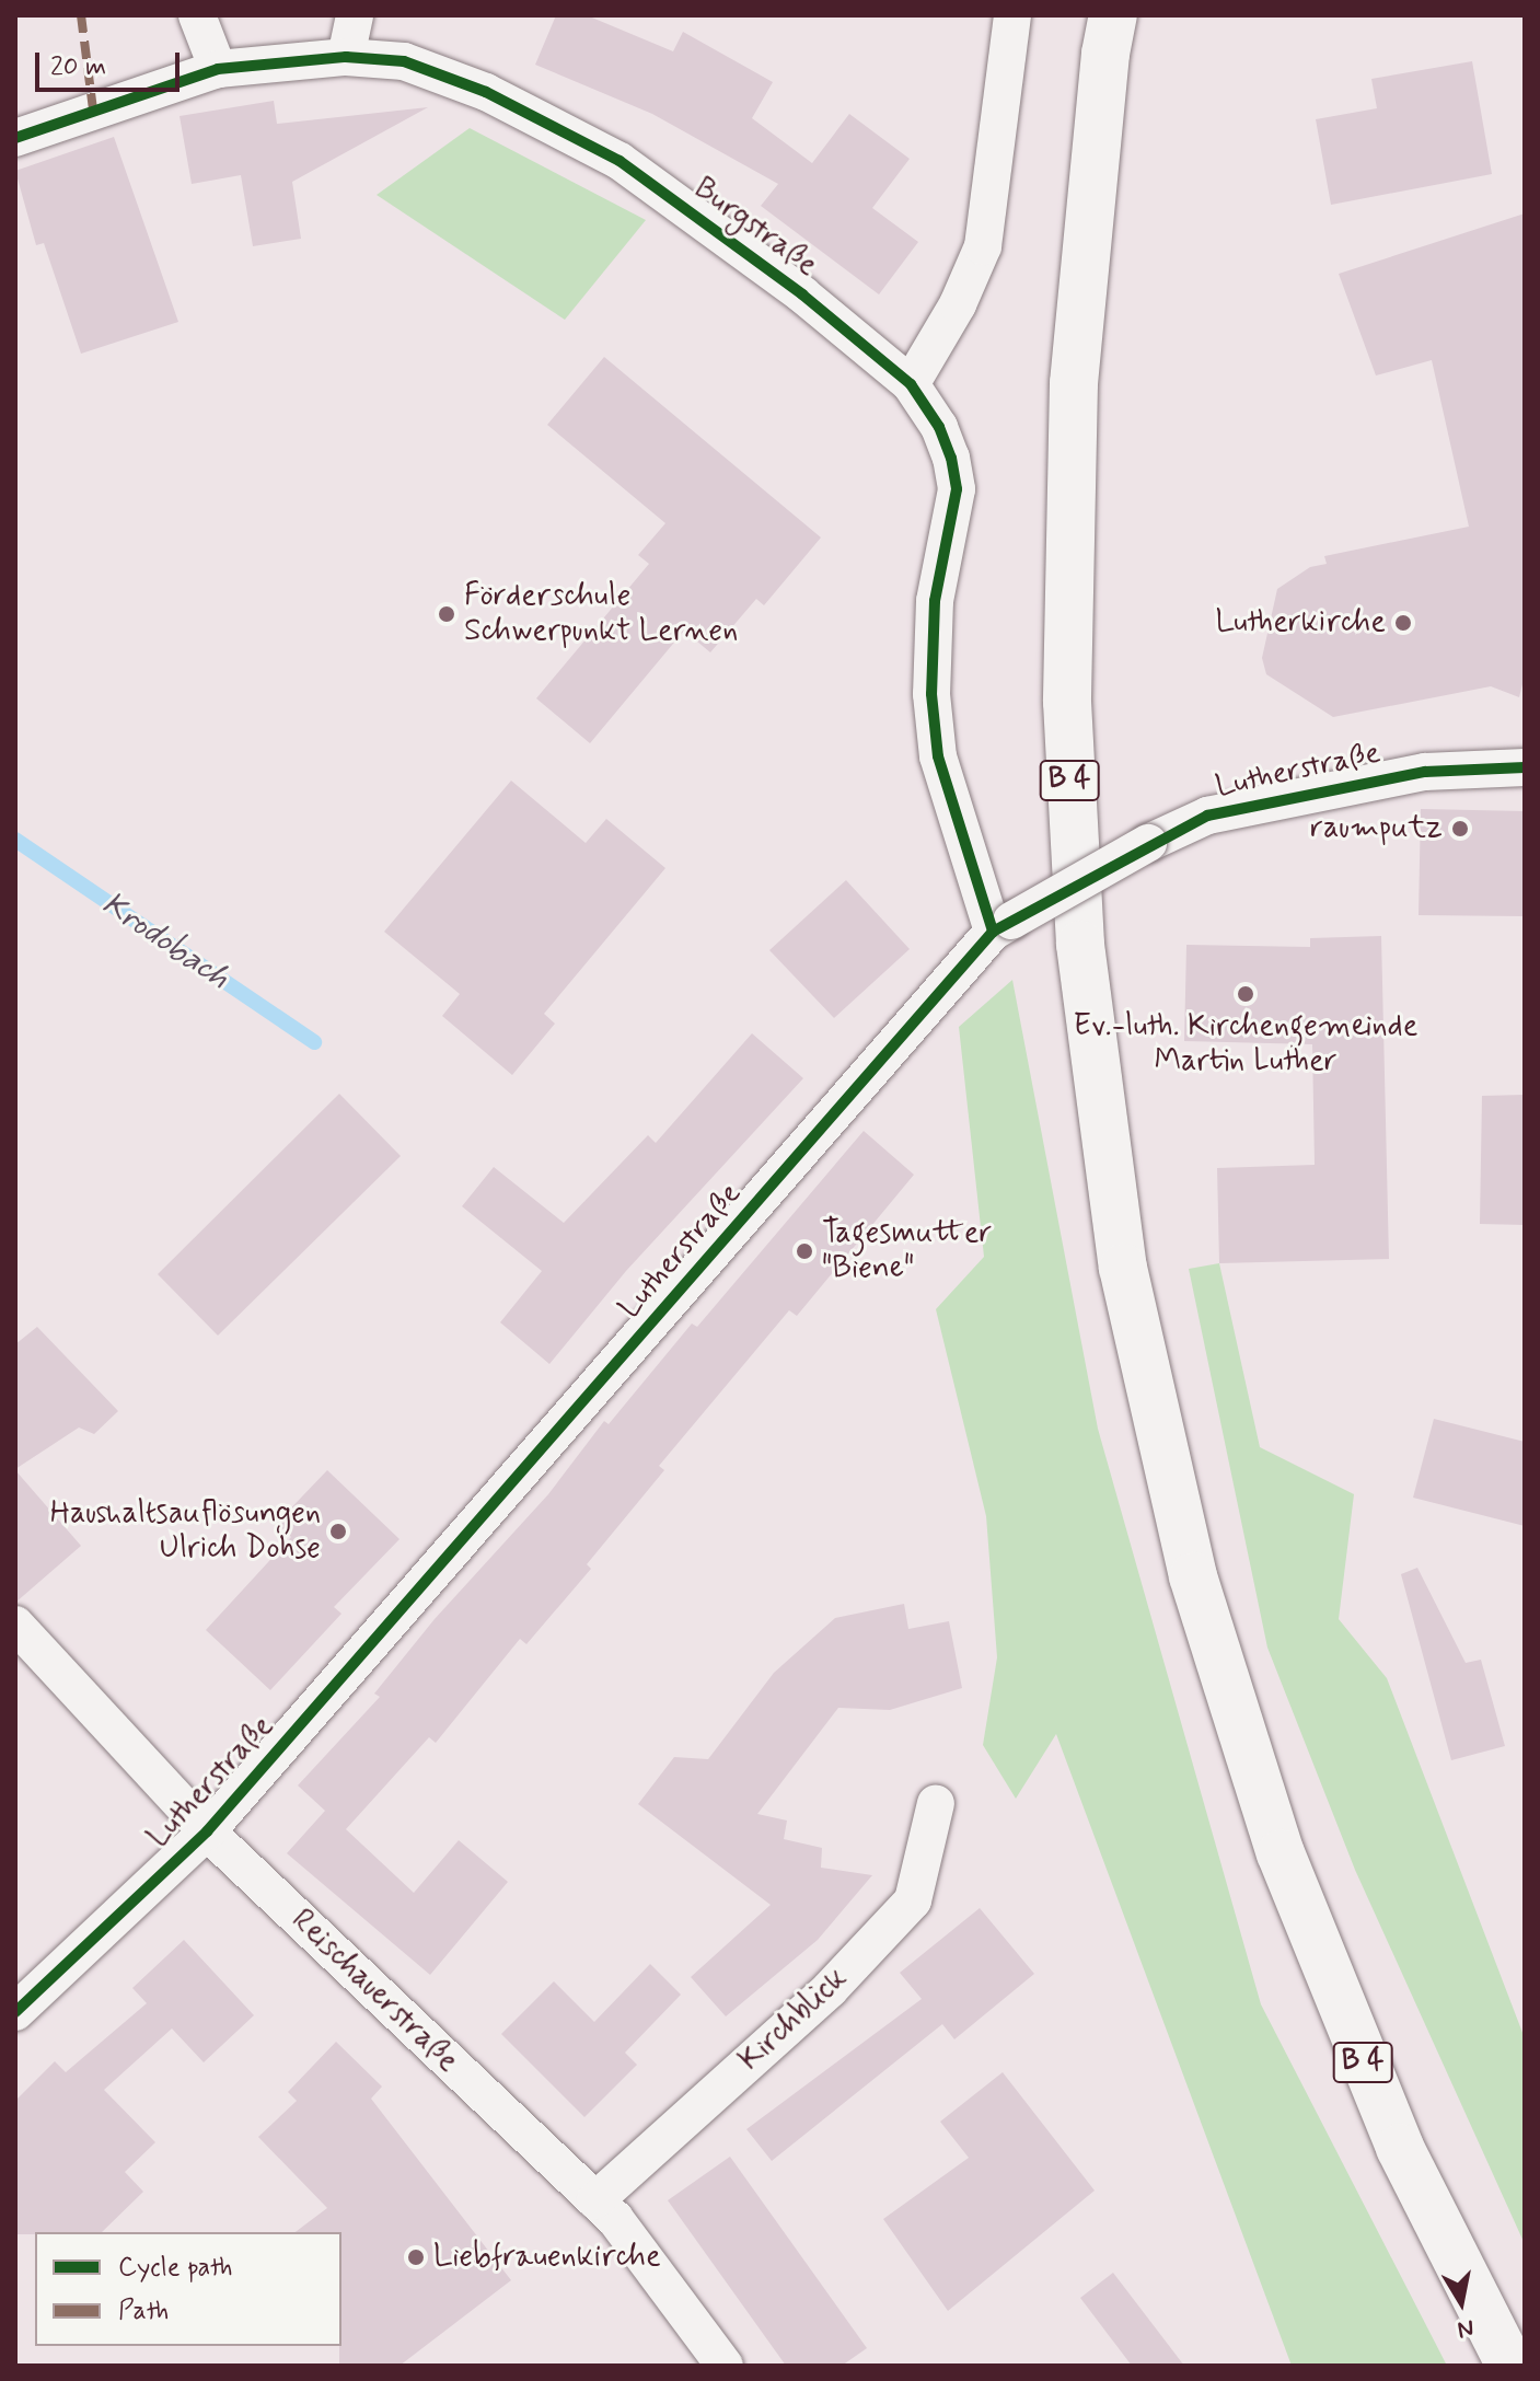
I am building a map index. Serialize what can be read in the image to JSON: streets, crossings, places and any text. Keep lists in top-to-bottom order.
{
  "streets": {
    "highway": ["B 4"],
    "street": [
      "Burgstraße",
      "Lutherstraße",
      "Reischauerstraße",
      "Kirchblick"
    ]
  },
  "crossings": [
    ["Burgstraße", "Lutherstraße"],
    ["Lutherstraße", "Reischauerstraße"],
    ["Reischauerstraße", "Kirchblick"]
  ],
  "water": ["Krodobach"],
  "places": [
    "Förderschule Schwerpunkt Lernen",
    "Lutherkirche",
    "raumputz",
    "Ev.-luth. Kirchengemeinde Martin Luther",
    "Tagesmutter \"Biene\"",
    "Haushaltsauflösungen Ulrich Dohse",
    "Liebfrauenkirche"
  ],
  "legend": ["Cycle path", "Path"],
  "scale_bar": "20 m",
  "north": "bottom"
}
